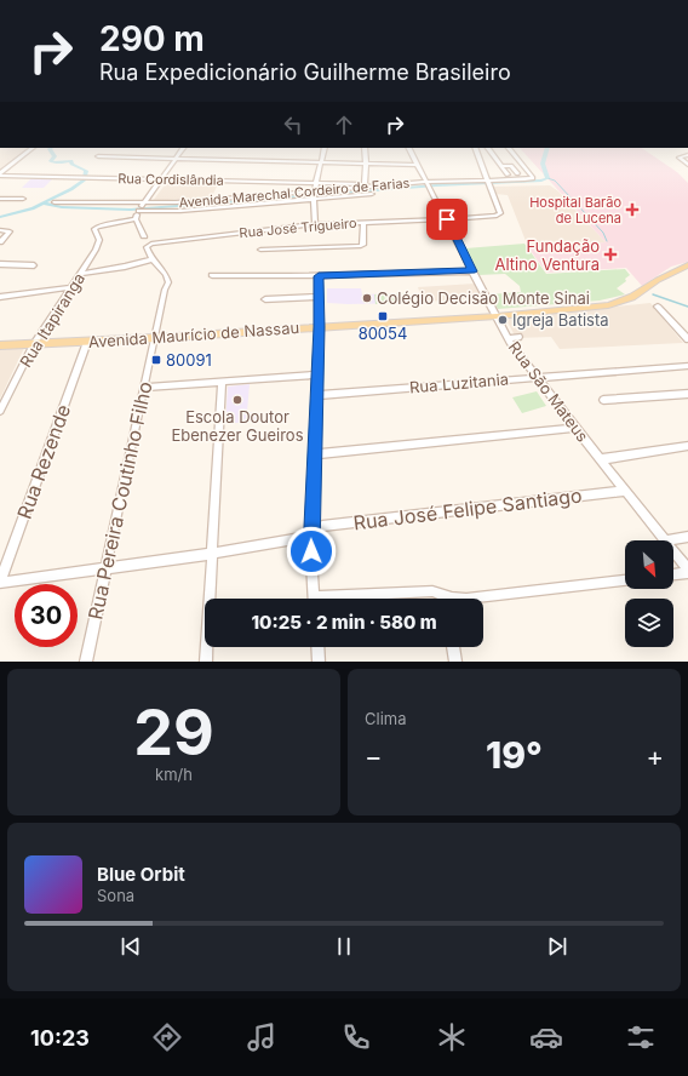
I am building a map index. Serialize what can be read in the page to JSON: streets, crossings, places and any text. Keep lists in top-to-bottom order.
{
  "streets": {
    "main road": ["Avenida Maurício de Nassau"],
    "street": [
      "Rua Cordislândia",
      "Avenida Marechal Cordeiro de Farias",
      "Rua José Trigueiro",
      "Rua Itapiranga",
      "Rua Luzitania",
      "Rua São Mateus",
      "Rua Rezende",
      "Rua Pereira Coutinho Filho",
      "Rua José Felipe Santiago"
    ]
  },
  "crossings": [
    ["Rua Cordislândia", "Avenida Marechal Cordeiro de Farias"],
    ["Avenida Marechal Cordeiro de Farias", "Rua José Trigueiro"],
    ["Avenida Marechal Cordeiro de Farias", "Rua São Mateus"],
    ["Rua José Trigueiro", "Rua São Mateus"],
    ["Rua José Trigueiro", "Rua Pereira Coutinho Filho"],
    ["Rua Itapiranga", "Avenida Maurício de Nassau"],
    ["Avenida Maurício de Nassau", "Rua São Mateus"],
    ["Avenida Maurício de Nassau", "Rua Rezende"],
    ["Avenida Maurício de Nassau", "Rua Pereira Coutinho Filho"],
    ["Rua Luzitania", "Rua São Mateus"],
    ["Rua São Mateus", "Rua José Felipe Santiago"],
    ["Rua Rezende", "Rua José Felipe Santiago"],
    ["Rua Pereira Coutinho Filho", "Rua José Felipe Santiago"]
  ],
  "places": {
    "health": ["Hospital Barão de Lucena", "Fundação Altino Ventura"],
    "other": ["Colégio Decisão Monte Sinai", "Igreja Batista", "Escola Doutor Ebenezer Gueiros"],
    "transit": ["80054", "80091"]
  },
  "north": "bottom right",
  "page": {
    "turn": ["290 m", "Rua Expedicionário Guilherme Brasileiro"],
    "limit": "30",
    "trip": "10:25 · 2 min · 580 m",
    "tile": [
      ["29", "km/h"],
      "Clima"
    ],
    "heat": ["−", "19°", "+"],
    "song": ["Blue Orbit", "Sona"],
    "tabs": "10:23"
  }
}
